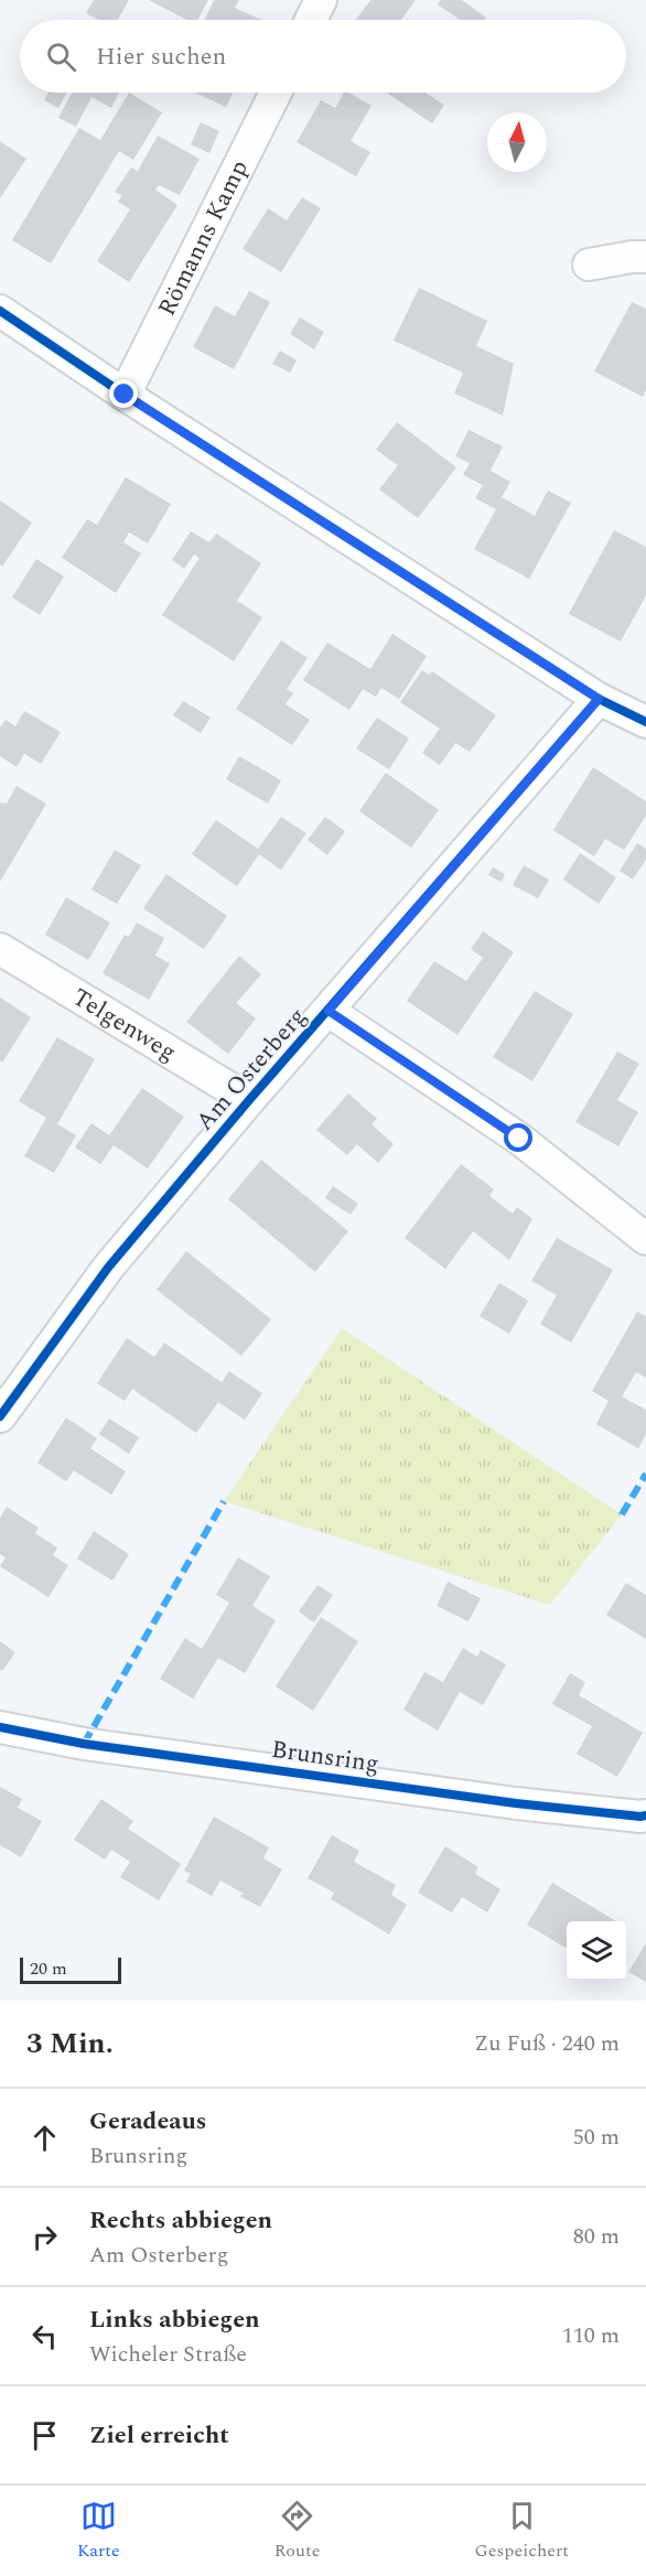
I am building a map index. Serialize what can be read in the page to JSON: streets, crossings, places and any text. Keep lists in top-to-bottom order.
{
  "streets": {
    "street": [
      "Römanns Kamp",
      "Telgenweg",
      "Am Osterberg",
      "Brunsring"
    ]
  },
  "crossings": [
    ["Telgenweg", "Am Osterberg"]
  ],
  "scale_bar": "20 m",
  "north": "top",
  "page": {
    "search": "Hier suchen",
    "scale": "20 m",
    "heading": ["3 Min.", "Zu Fuß · 240 m"],
    "list": [
      ["Geradeaus", "Brunsring", "50 m"],
      ["Rechts abbiegen", "Am Osterberg", "80 m"],
      ["Links abbiegen", "Wicheler Straße", "110 m"],
      "Ziel erreicht"
    ],
    "nav": ["Karte", "Route", "Gespeichert"]
  }
}
